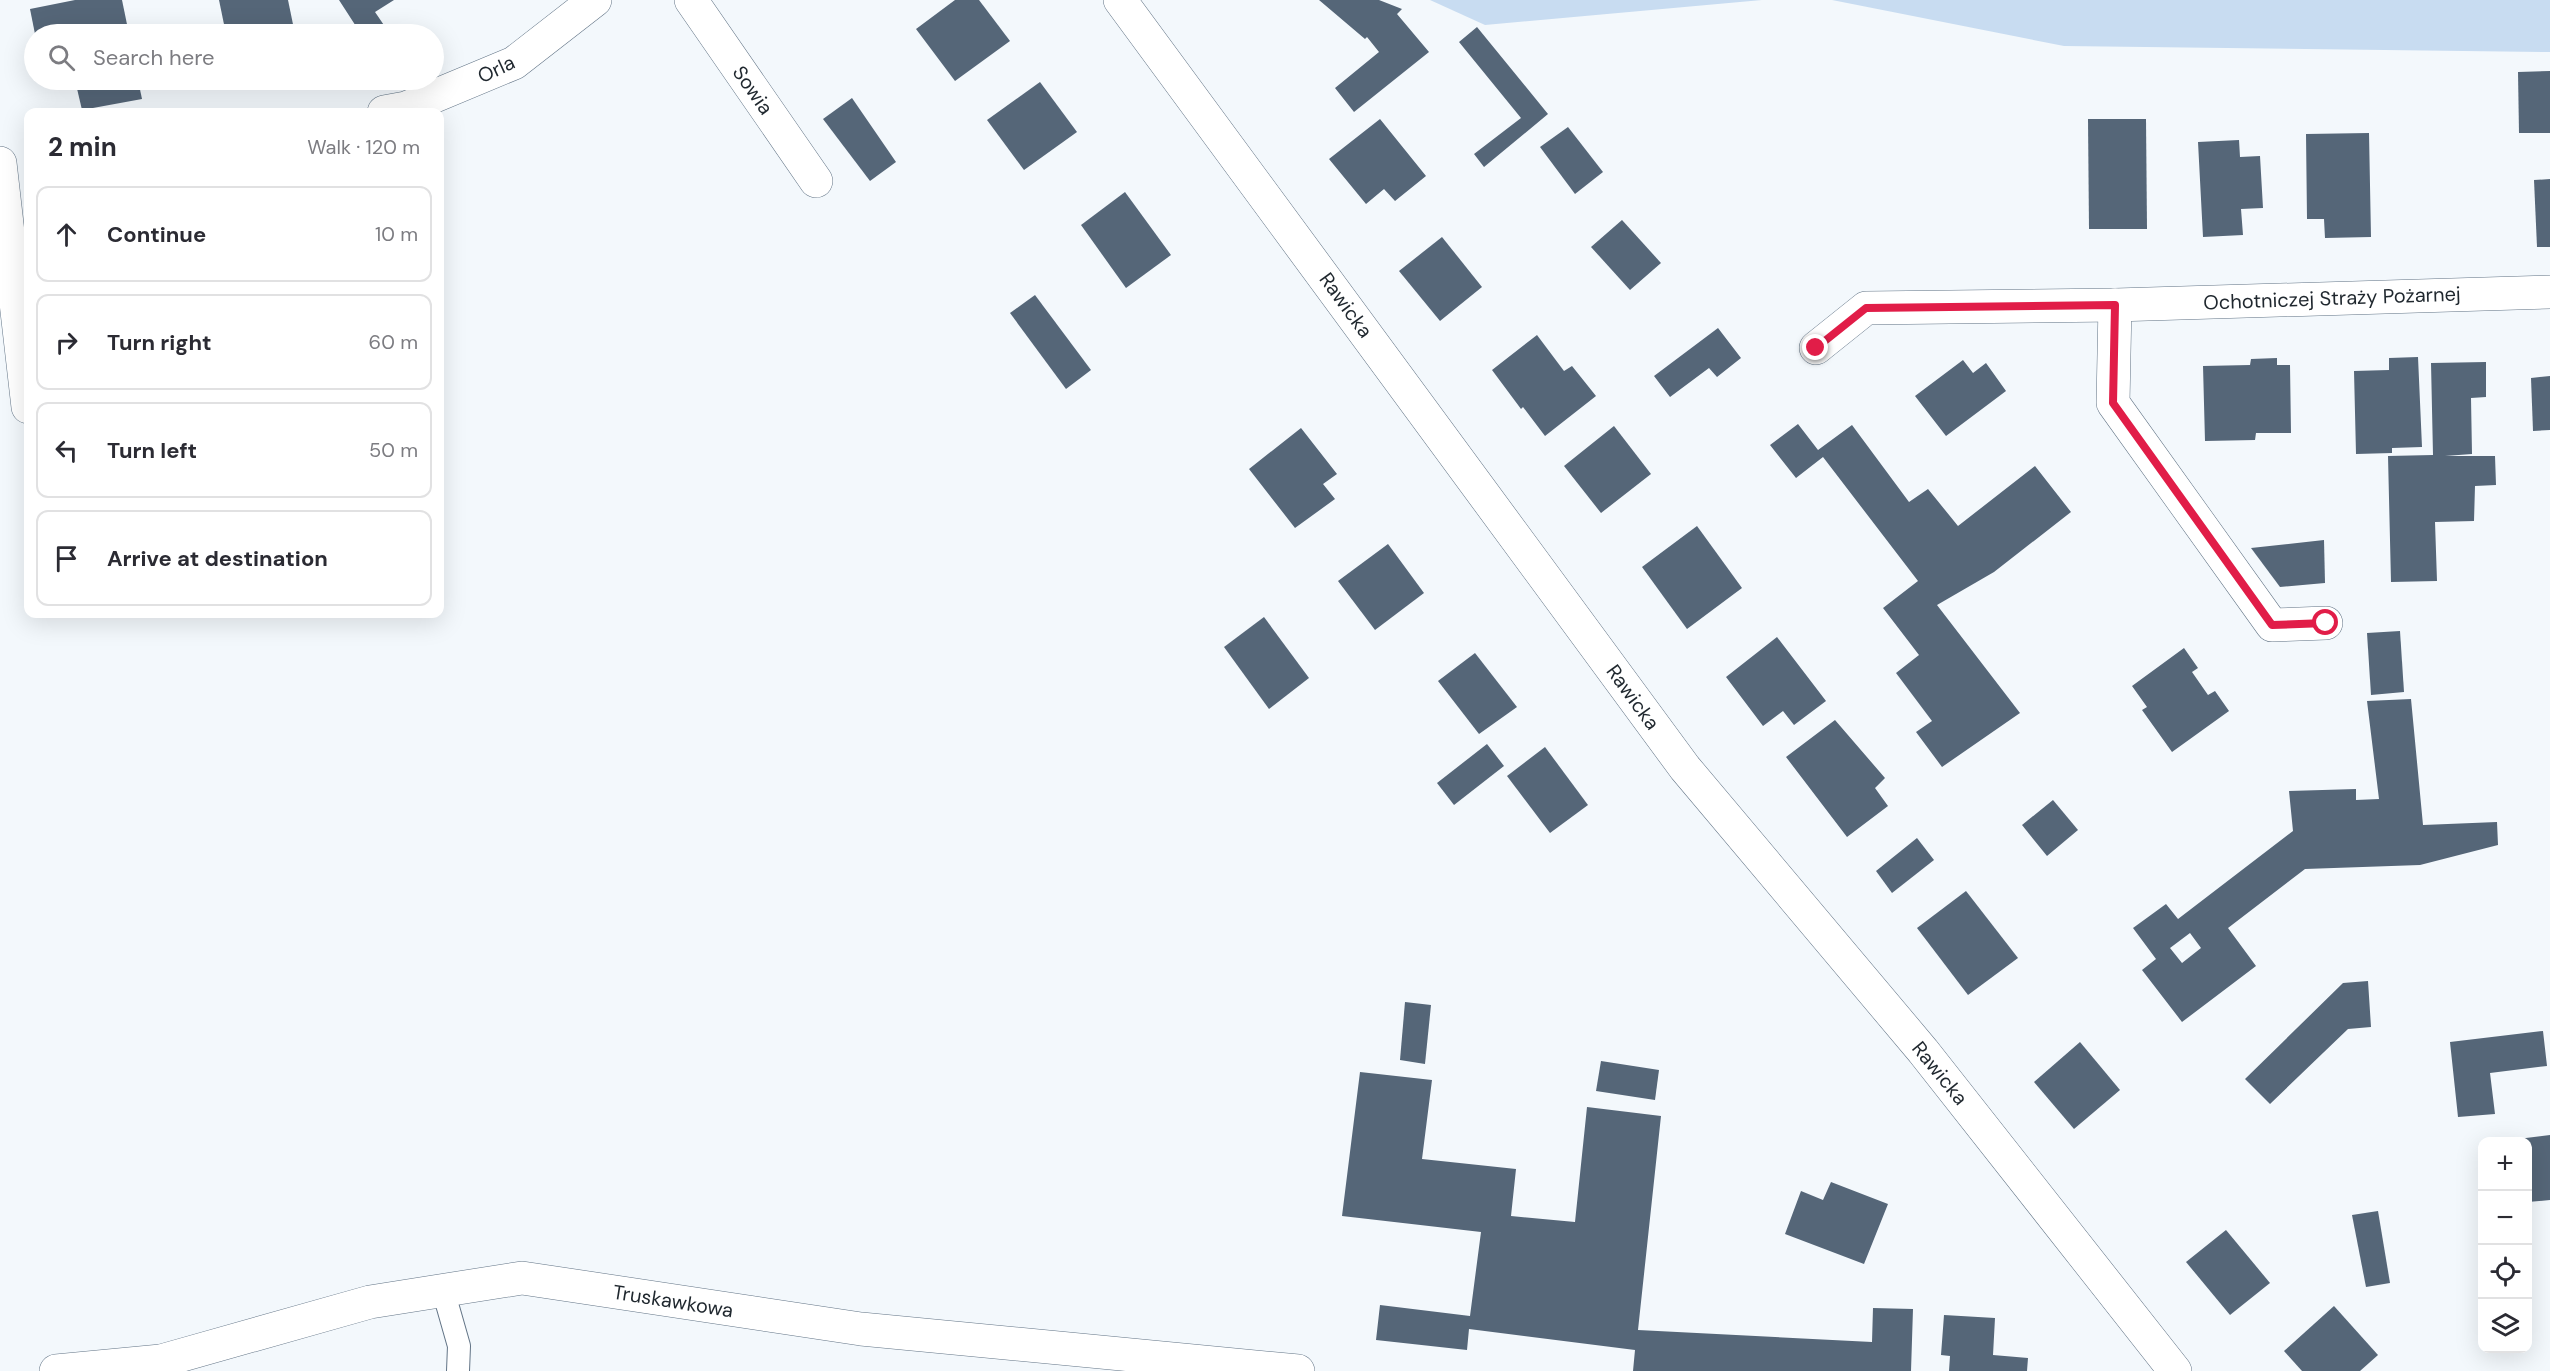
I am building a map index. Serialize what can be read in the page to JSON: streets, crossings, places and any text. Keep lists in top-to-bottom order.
{
  "streets": {
    "street": [
      "Orla",
      "Sowia",
      "Ochotniczej Straży Pożarnej",
      "Rawicka",
      "Truskawkowa"
    ]
  },
  "page": {
    "search": "Search here",
    "heading": ["2 min", "Walk · 120 m"],
    "list": [
      ["Continue", "10 m"],
      ["Turn right", "60 m"],
      ["Turn left", "50 m"],
      "Arrive at destination"
    ],
    "map_buttons": ["+", "−"]
  }
}
